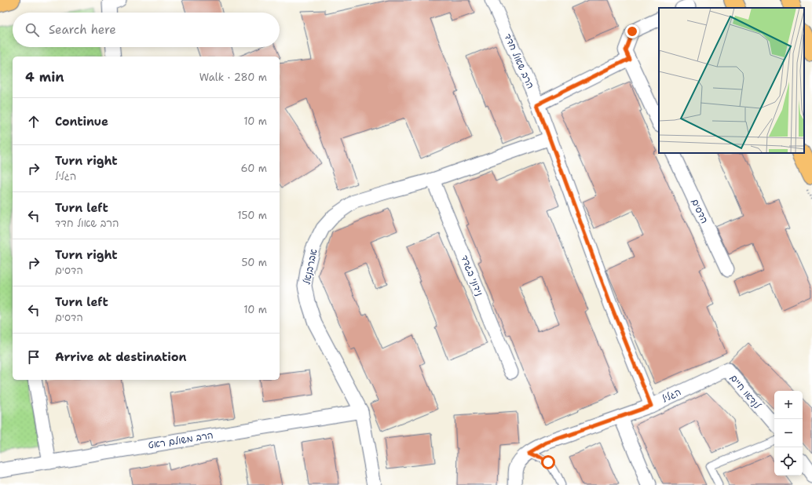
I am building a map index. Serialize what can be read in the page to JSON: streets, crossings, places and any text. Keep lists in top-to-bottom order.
{
  "streets": {
    "street": [
      "הרב שאול חדד",
      "הדסים",
      "אברבנאל",
      "נידוני בגדד",
      "לנדאו חיים",
      "הגליל",
      "הרב משולם ראט"
    ]
  },
  "crossings": [
    ["הרב שאול חדד", "אברבנאל"],
    ["הרב שאול חדד", "הגליל"],
    ["אברבנאל", "נידוני בגדד"],
    ["אברבנאל", "הרב משולם ראט"],
    ["לנדאו חיים", "הגליל"]
  ],
  "page": {
    "search": "Search here",
    "heading": ["4 min", "Walk · 280 m"],
    "list": [
      ["Continue", "10 m"],
      ["Turn right", "הגליל", "60 m"],
      ["Turn left", "הרב שאול חדד", "150 m"],
      ["Turn right", "הדסים", "50 m"],
      ["Turn left", "הדסים", "10 m"],
      "Arrive at destination"
    ],
    "map_buttons": ["+", "−"]
  }
}
